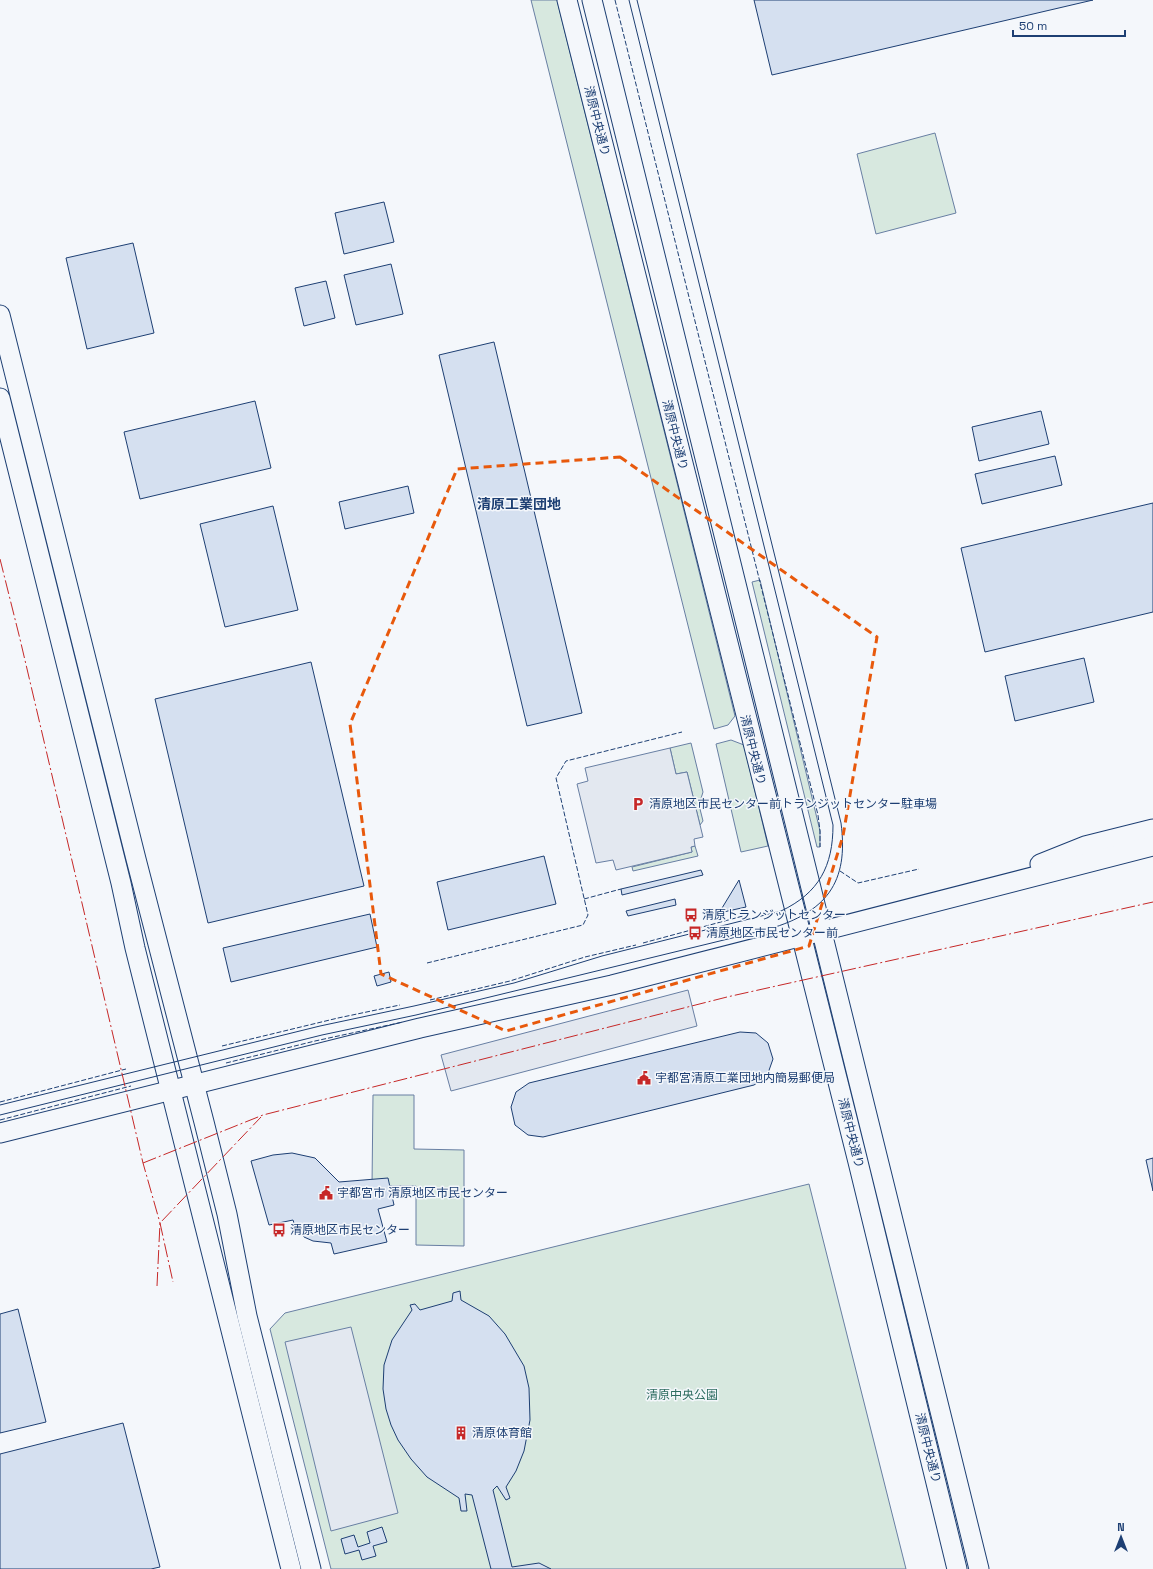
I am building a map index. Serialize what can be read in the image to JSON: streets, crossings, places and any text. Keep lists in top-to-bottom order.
{
  "streets": {
    "street": ["清原中央通り"]
  },
  "districts": ["清原工業団地"],
  "parks": ["清原中央公園"],
  "places": {
    "parking": ["清原地区市民センター前トランジットセンター駐車場"],
    "bus stop": ["清原トランジットセンター", "清原地区市民センター前", "清原地区市民センター"],
    "public building": ["宇都宮清原工業団地内簡易郵便局", "宇都宮市 清原地区市民センター"],
    "building": ["清原体育館"]
  },
  "scale_bar": "50 m",
  "north": "top"
}
